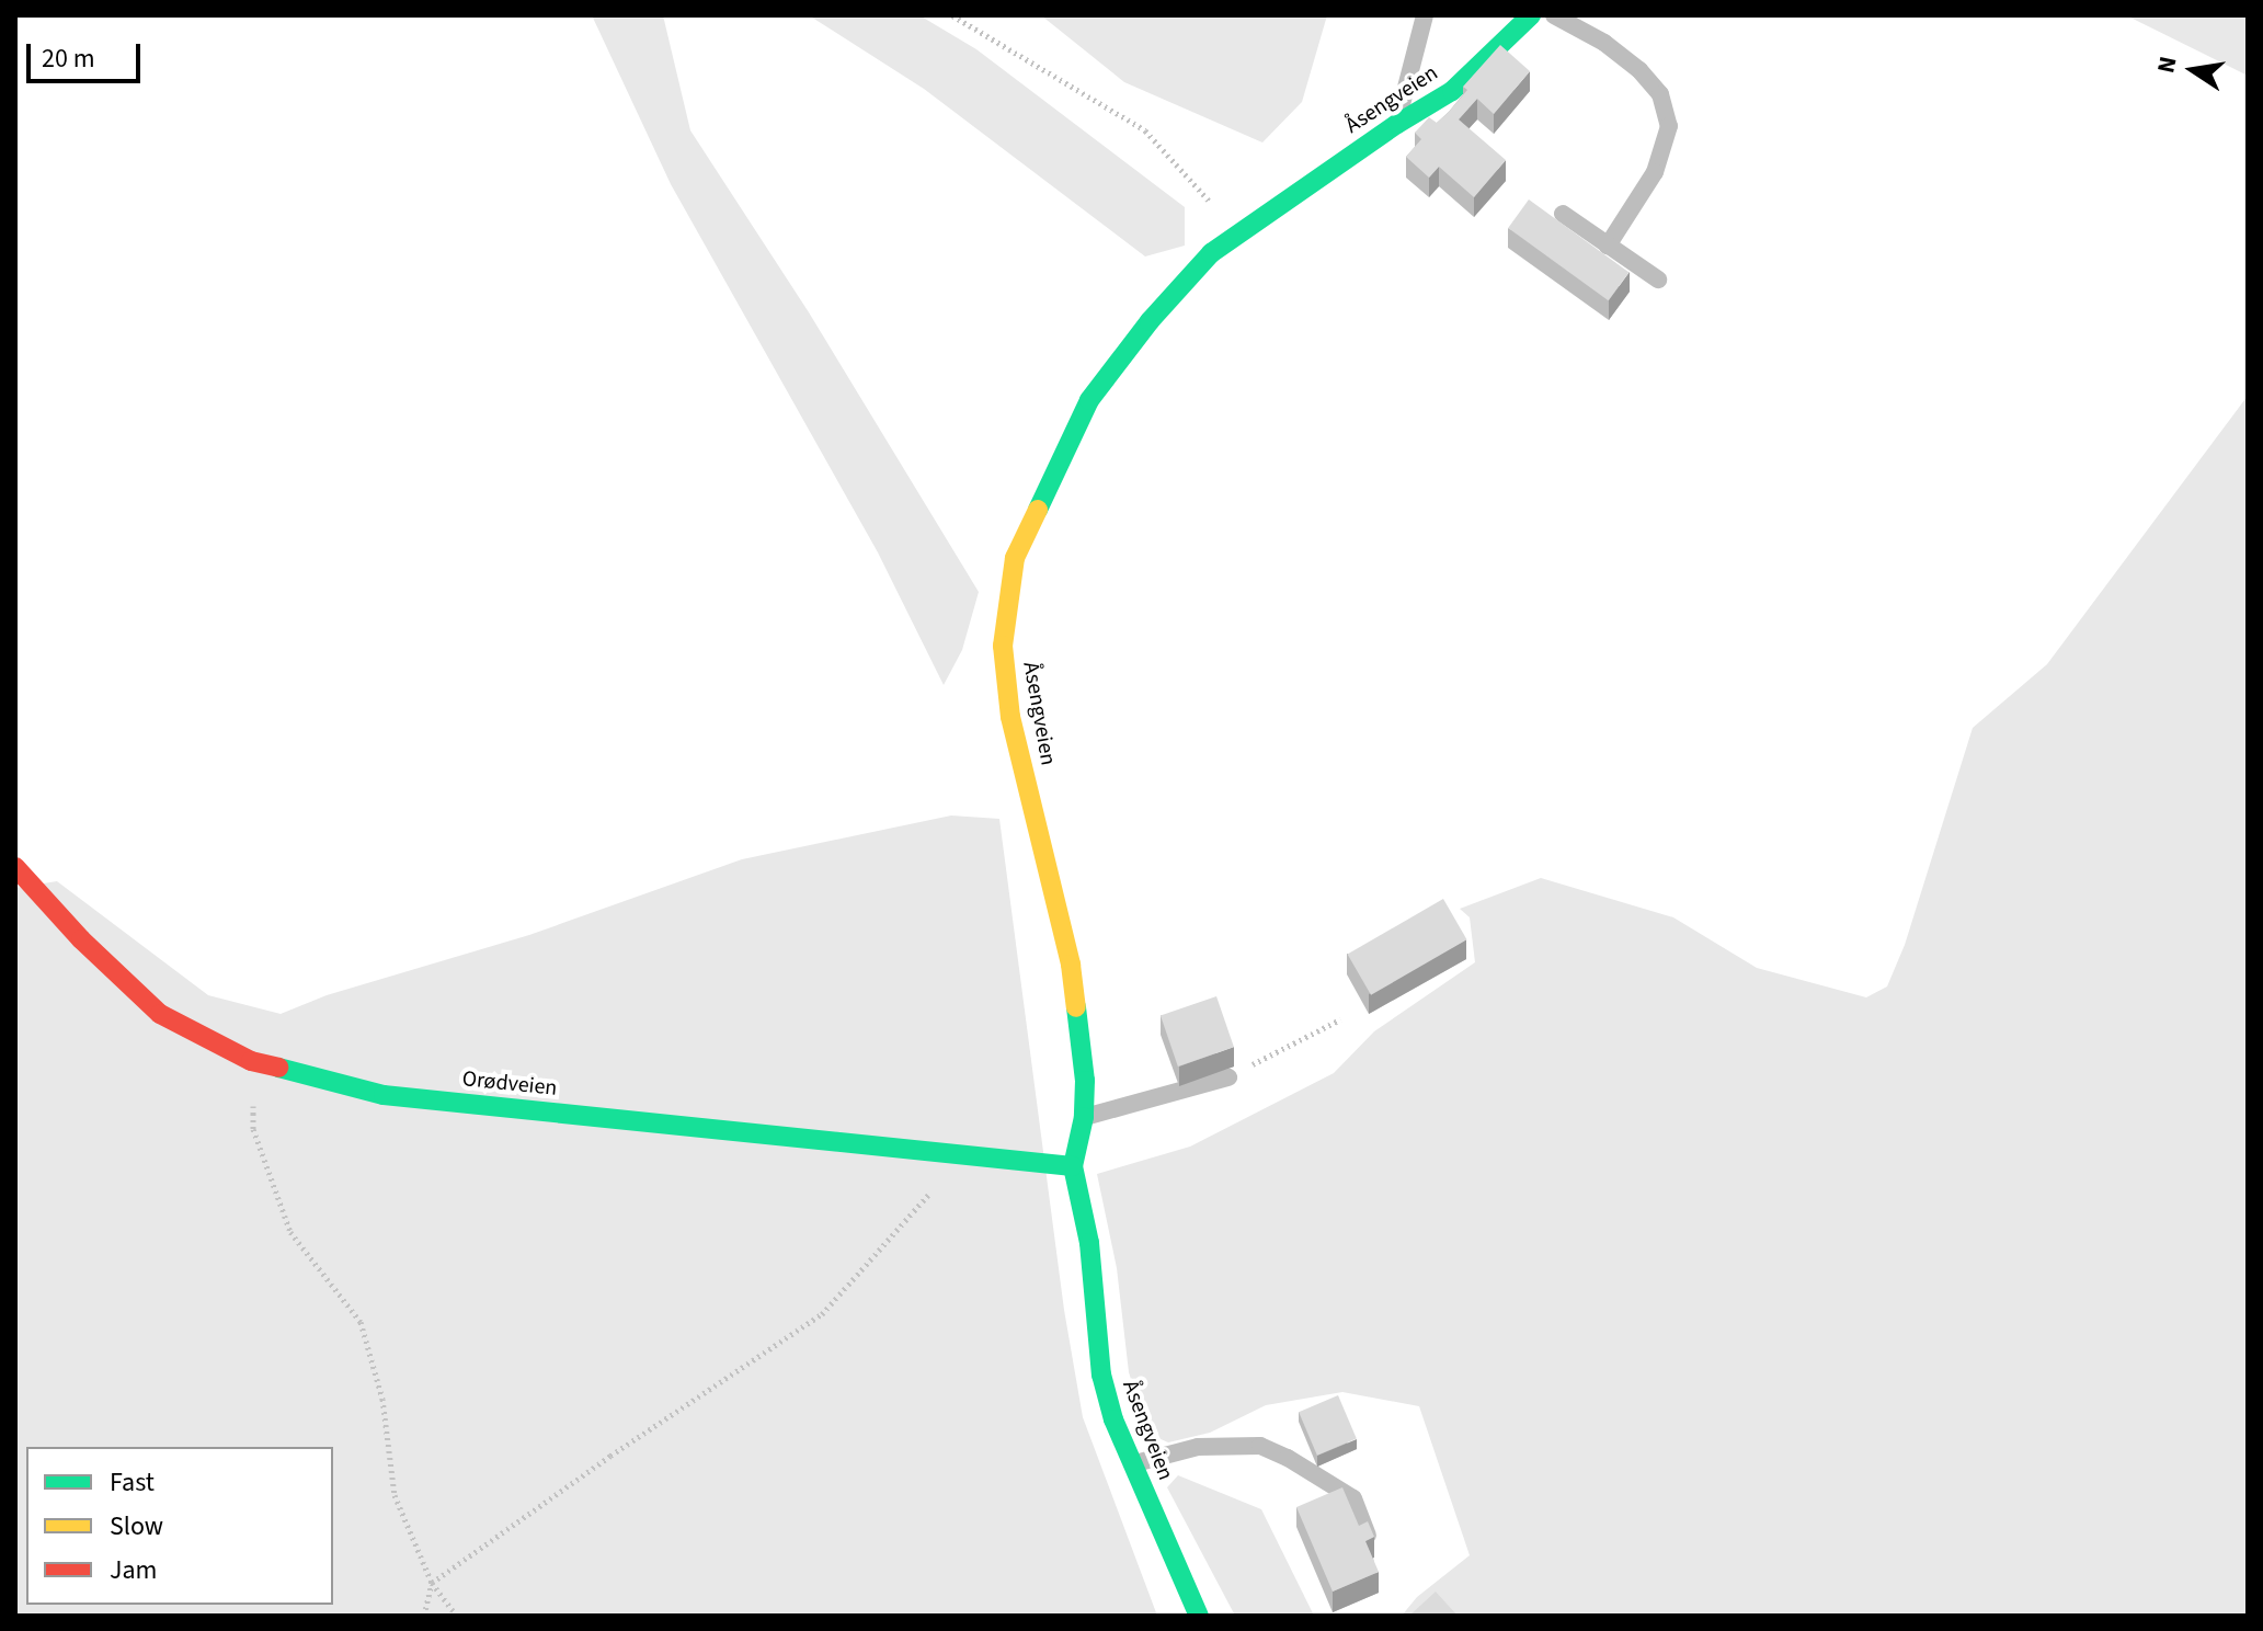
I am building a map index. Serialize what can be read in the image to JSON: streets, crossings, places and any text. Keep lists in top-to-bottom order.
{
  "streets": {
    "street": ["Åsengveien", "Orødveien"]
  },
  "crossings": [
    ["Åsengveien", "Orødveien"]
  ],
  "legend": ["Fast", "Slow", "Jam"],
  "scale_bar": "20 m",
  "north": "left"
}
